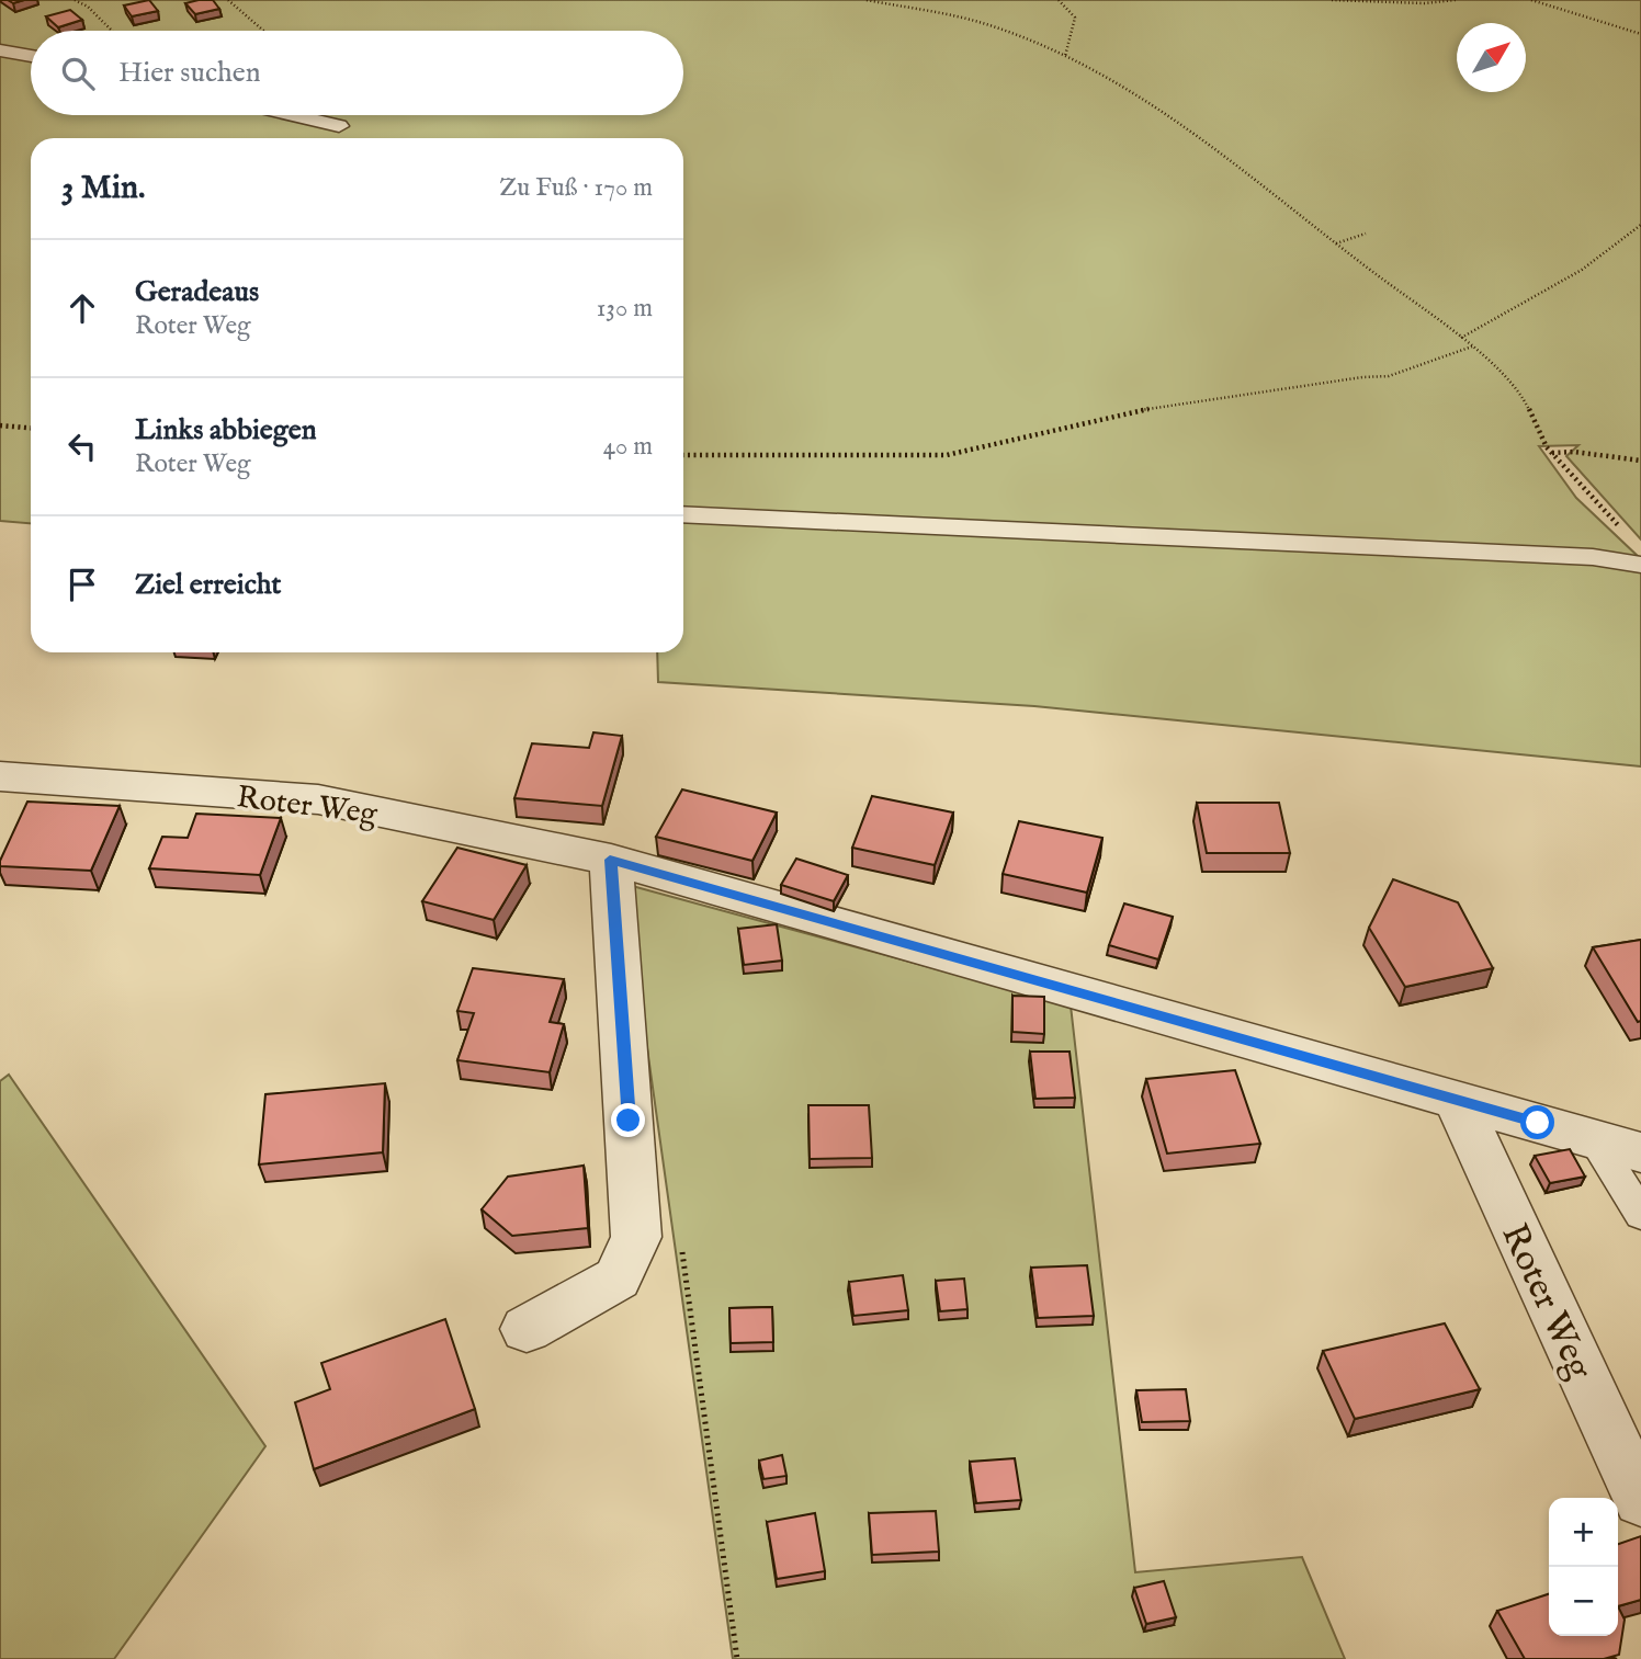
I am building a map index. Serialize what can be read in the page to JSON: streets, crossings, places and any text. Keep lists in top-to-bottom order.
{
  "streets": {
    "street": ["Roter Weg"]
  },
  "north": "top right",
  "page": {
    "search": "Hier suchen",
    "heading": ["3 Min.", "Zu Fuß · 170 m"],
    "list": [
      ["Geradeaus", "Roter Weg", "130 m"],
      ["Links abbiegen", "Roter Weg", "40 m"],
      "Ziel erreicht"
    ],
    "map_buttons": ["+", "−"]
  }
}
